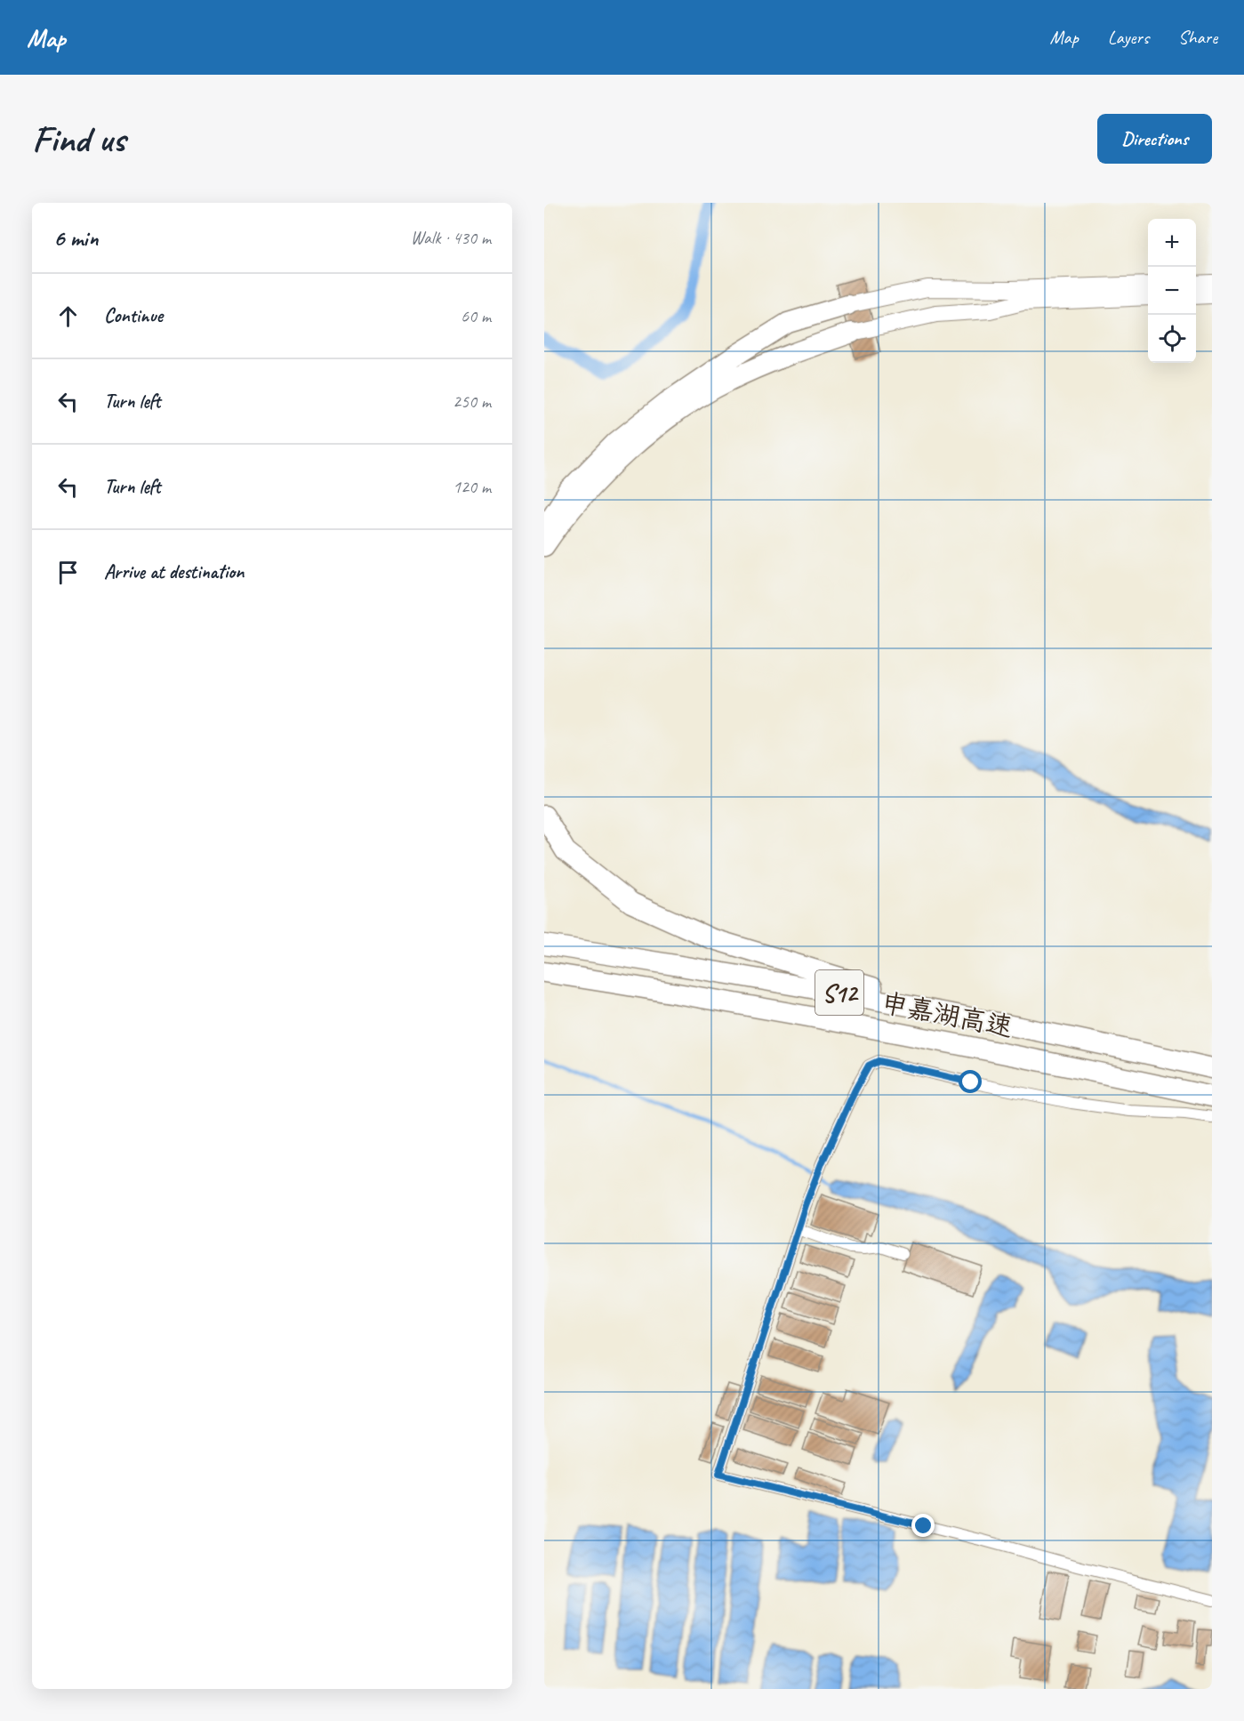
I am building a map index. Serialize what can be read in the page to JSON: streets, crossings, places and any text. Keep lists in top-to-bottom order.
{
  "streets": {
    "highway": ["S12", "申嘉湖高速"]
  },
  "page": {
    "header": "Map",
    "nav": ["Map", "Layers", "Share"],
    "buttons": "Directions",
    "title": "Find us",
    "heading": ["6 min", "Walk · 430 m"],
    "map_buttons": ["+", "−"],
    "list": [
      ["Continue", "60 m"],
      ["Turn left", "250 m"],
      ["Turn left", "120 m"],
      "Arrive at destination"
    ]
  }
}
